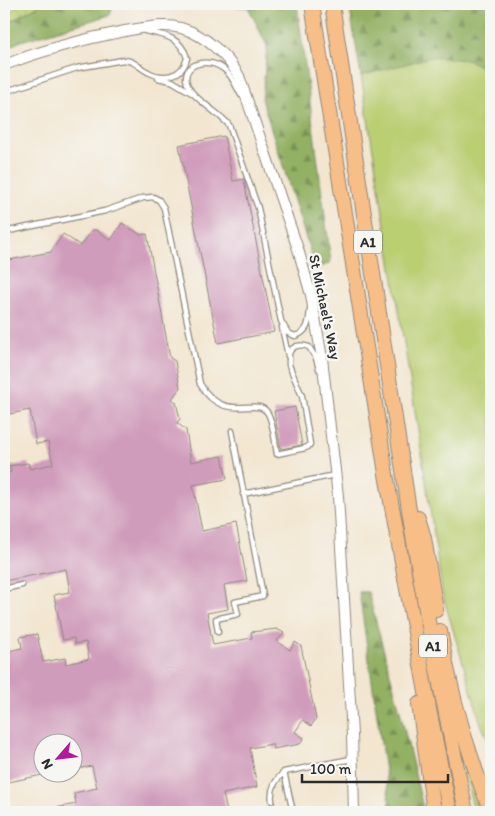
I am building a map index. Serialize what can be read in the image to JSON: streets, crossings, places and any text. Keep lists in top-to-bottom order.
{
  "streets": {
    "highway": ["A1"],
    "street": ["St Michael's Way"]
  },
  "scale_bar": "100 m",
  "north": "bottom left"
}
